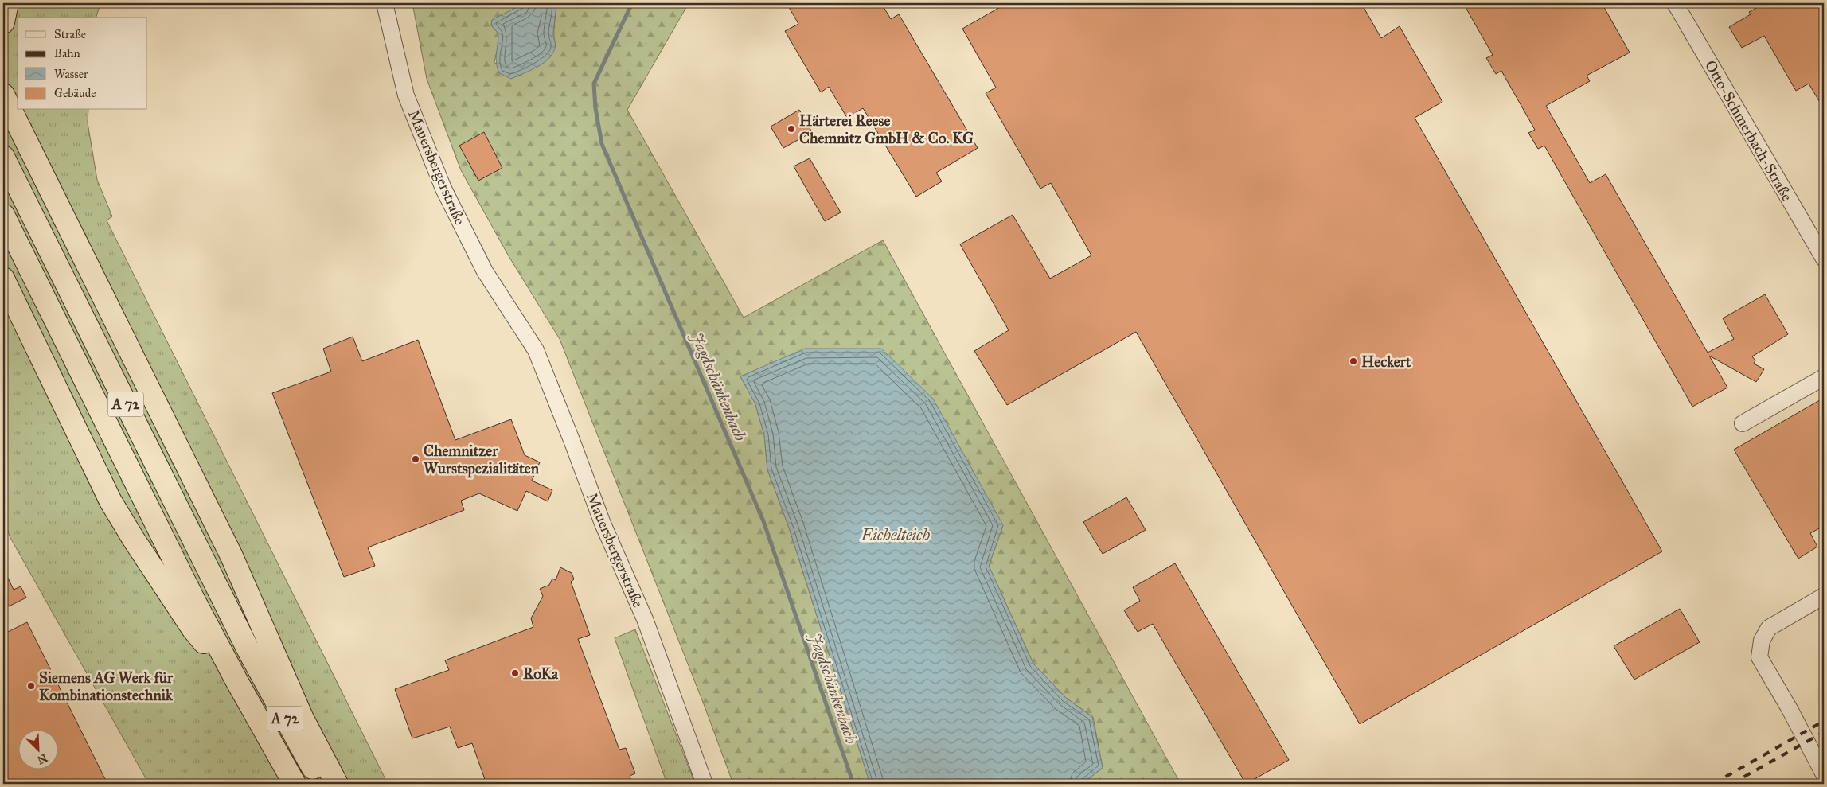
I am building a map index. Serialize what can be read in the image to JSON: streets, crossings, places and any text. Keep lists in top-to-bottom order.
{
  "streets": {
    "highway": ["A 72"],
    "street": ["Otto-Schmerbach-Straße", "Mauersbergerstraße"]
  },
  "water": ["Jagdschänkenbach", "Eichelteich"],
  "places": [
    "Härterei Reese Chemnitz GmbH & Co. KG",
    "Heckert",
    "Chemnitzer Wurstspezialitäten",
    "RoKa",
    "Siemens AG Werk für Kombinationstechnik"
  ],
  "legend": [
    "Straße",
    "Bahn",
    "Wasser",
    "Gebäude"
  ],
  "north": "bottom right"
}
